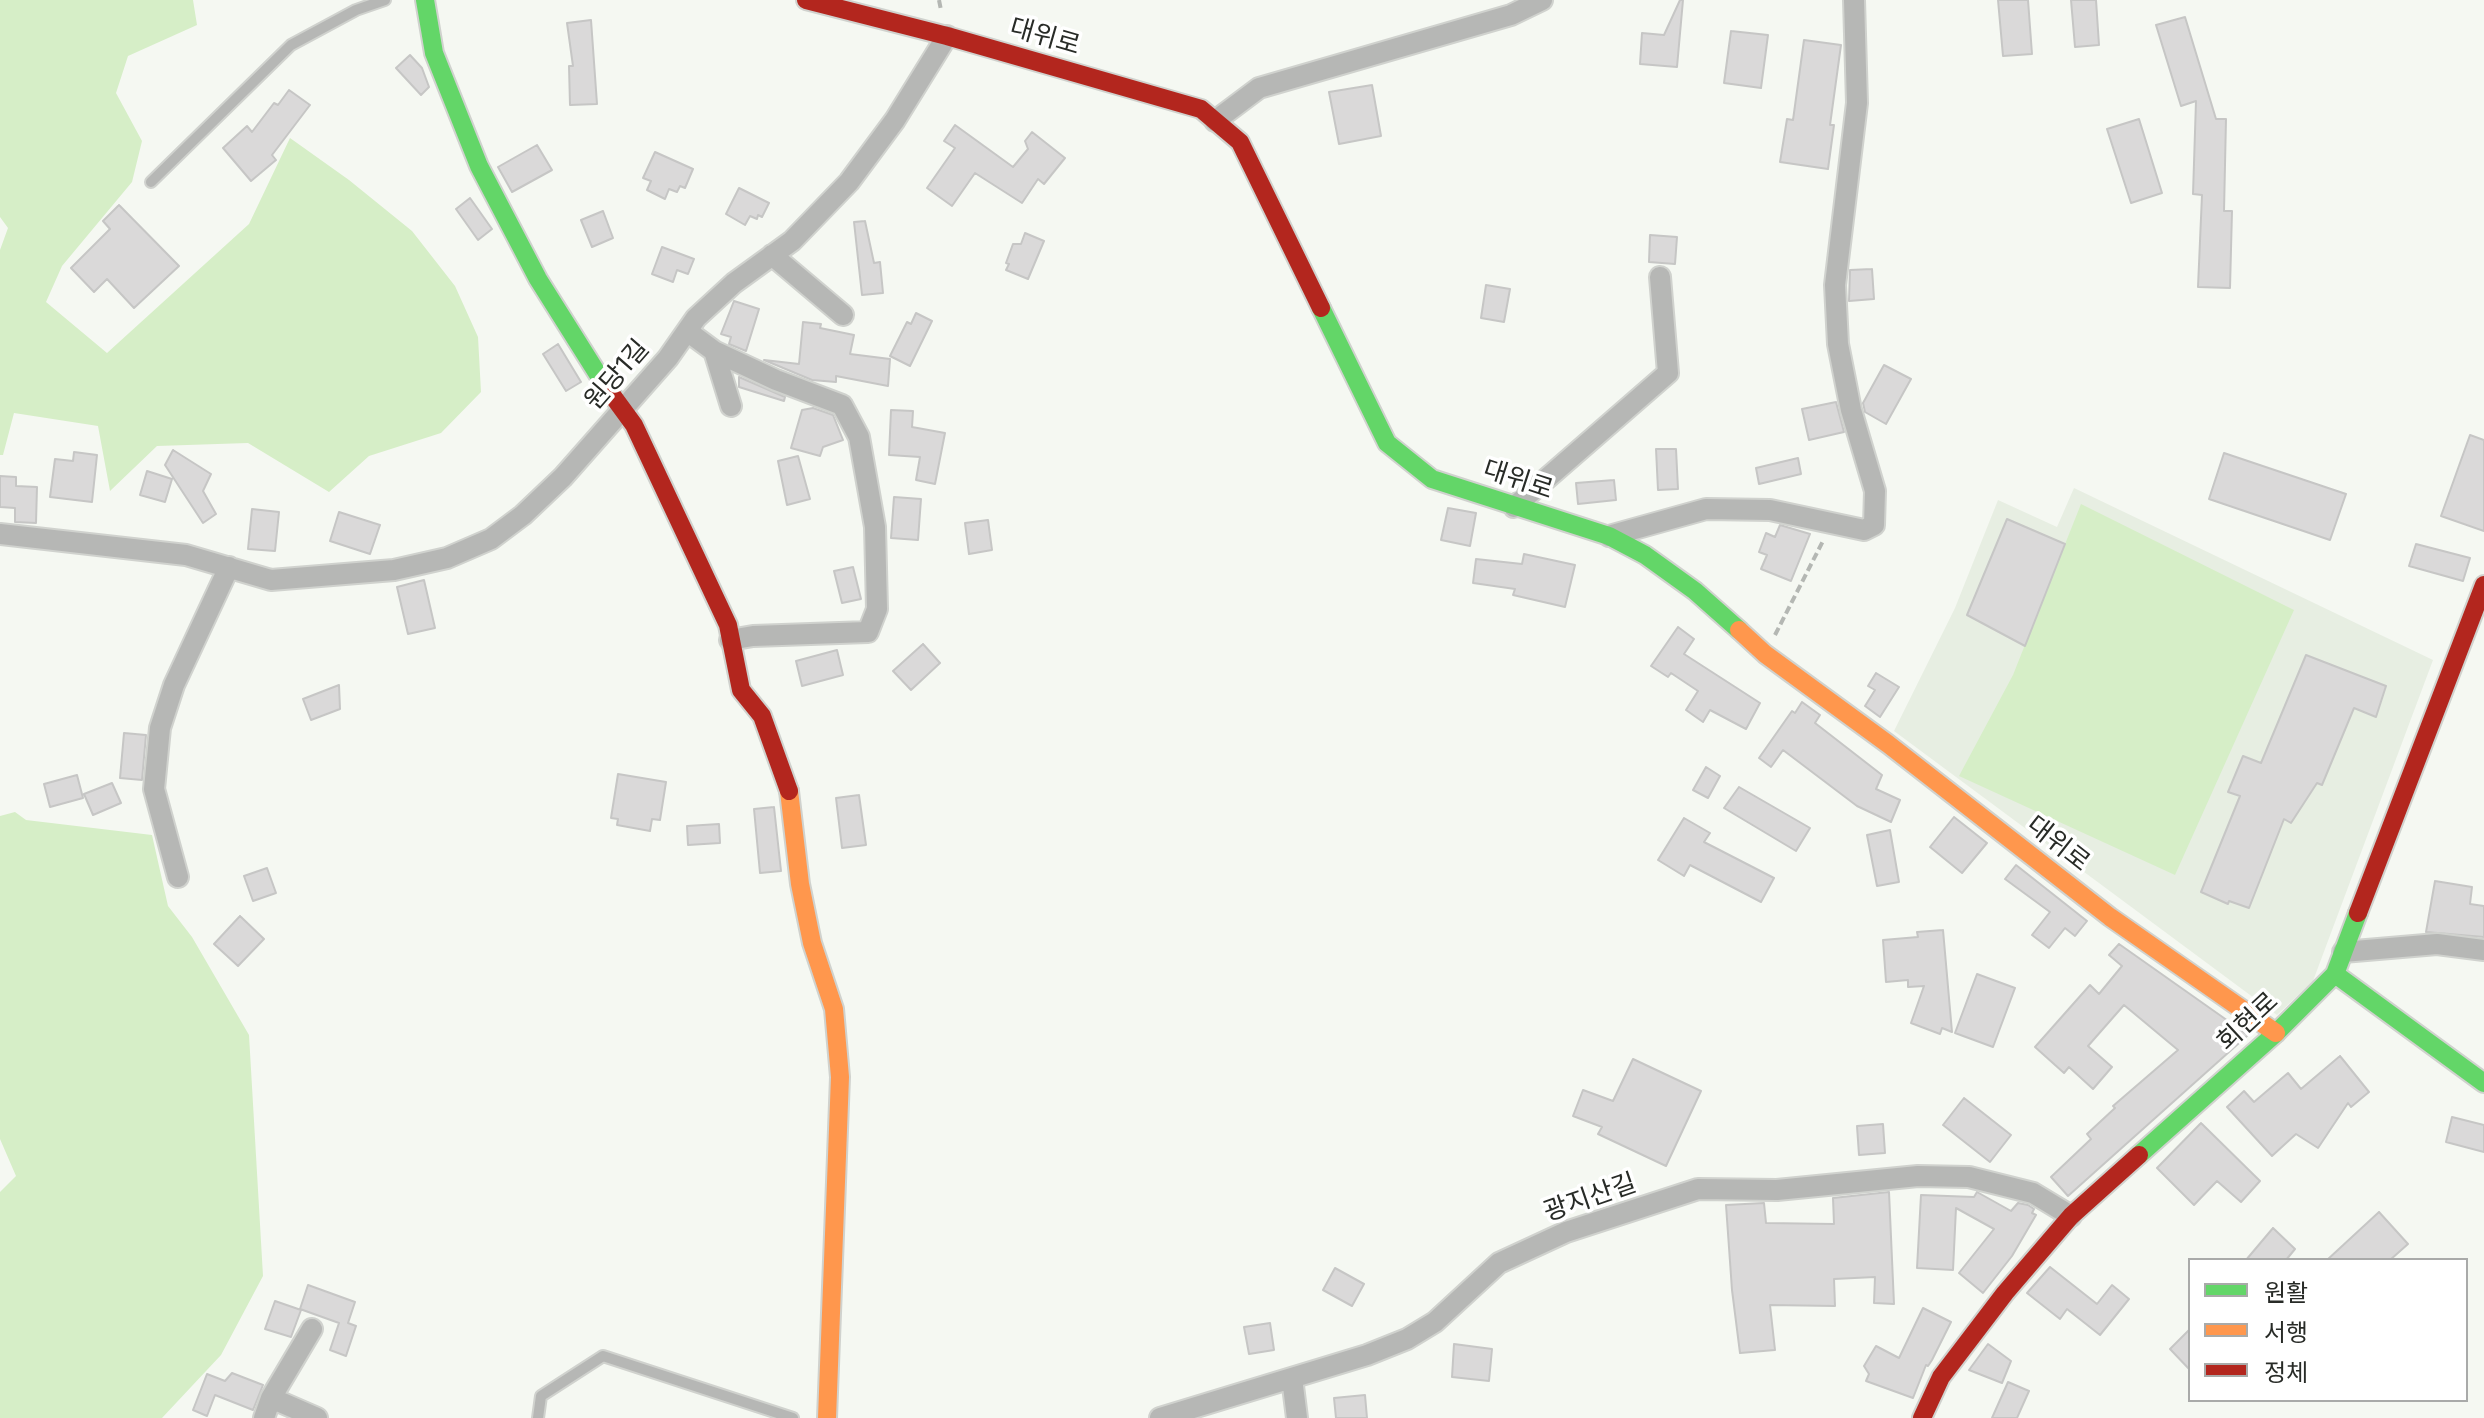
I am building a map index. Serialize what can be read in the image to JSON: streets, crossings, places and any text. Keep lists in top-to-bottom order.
{
  "streets": {
    "street": [
      "대위로",
      "원당1길",
      "회현로",
      "광지산길"
    ]
  },
  "crossings": [
    ["대위로", "원당1길"],
    ["대위로", "회현로"],
    ["회현로", "광지산길"]
  ],
  "legend": ["원활", "서행", "정체"]
}
